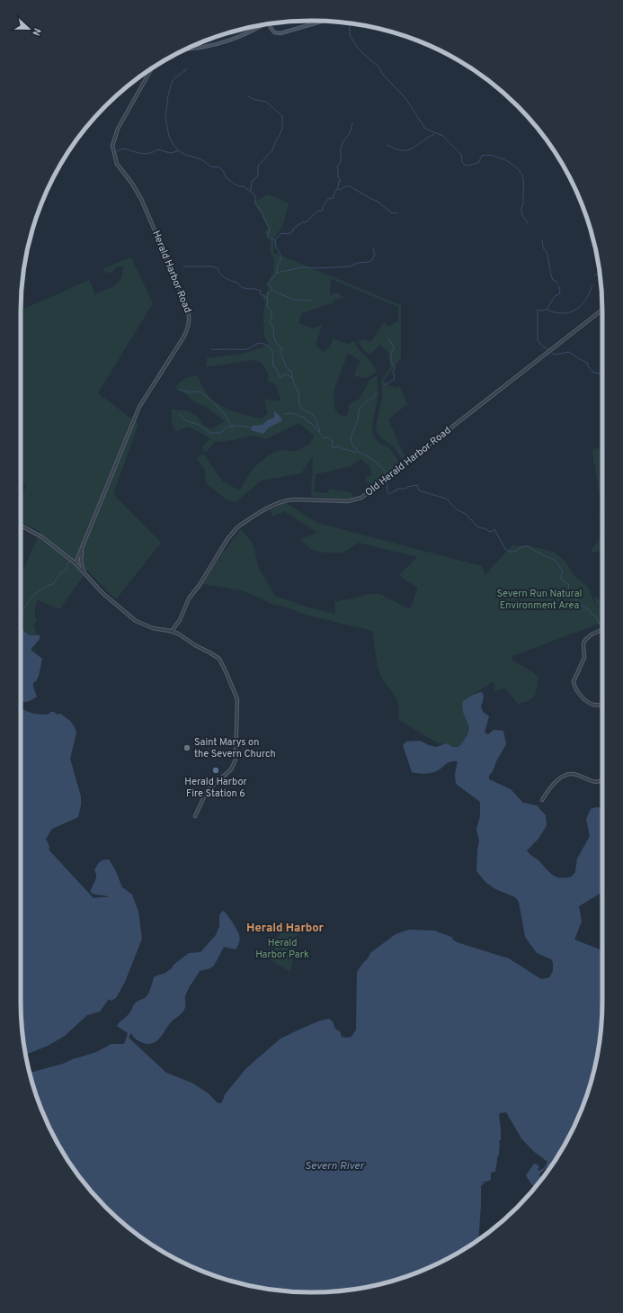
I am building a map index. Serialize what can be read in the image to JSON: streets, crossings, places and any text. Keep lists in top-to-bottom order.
{
  "streets": {
    "street": ["Herald Harbor Road", "Old Herald Harbor Road"]
  },
  "districts": ["Herald Harbor"],
  "water": ["Severn River"],
  "parks": ["Severn Run Natural Environment Area", "Herald Harbor Park"],
  "places": ["Saint Marys on the Severn Church", "Herald Harbor Fire Station 6"],
  "north": "right"
}
